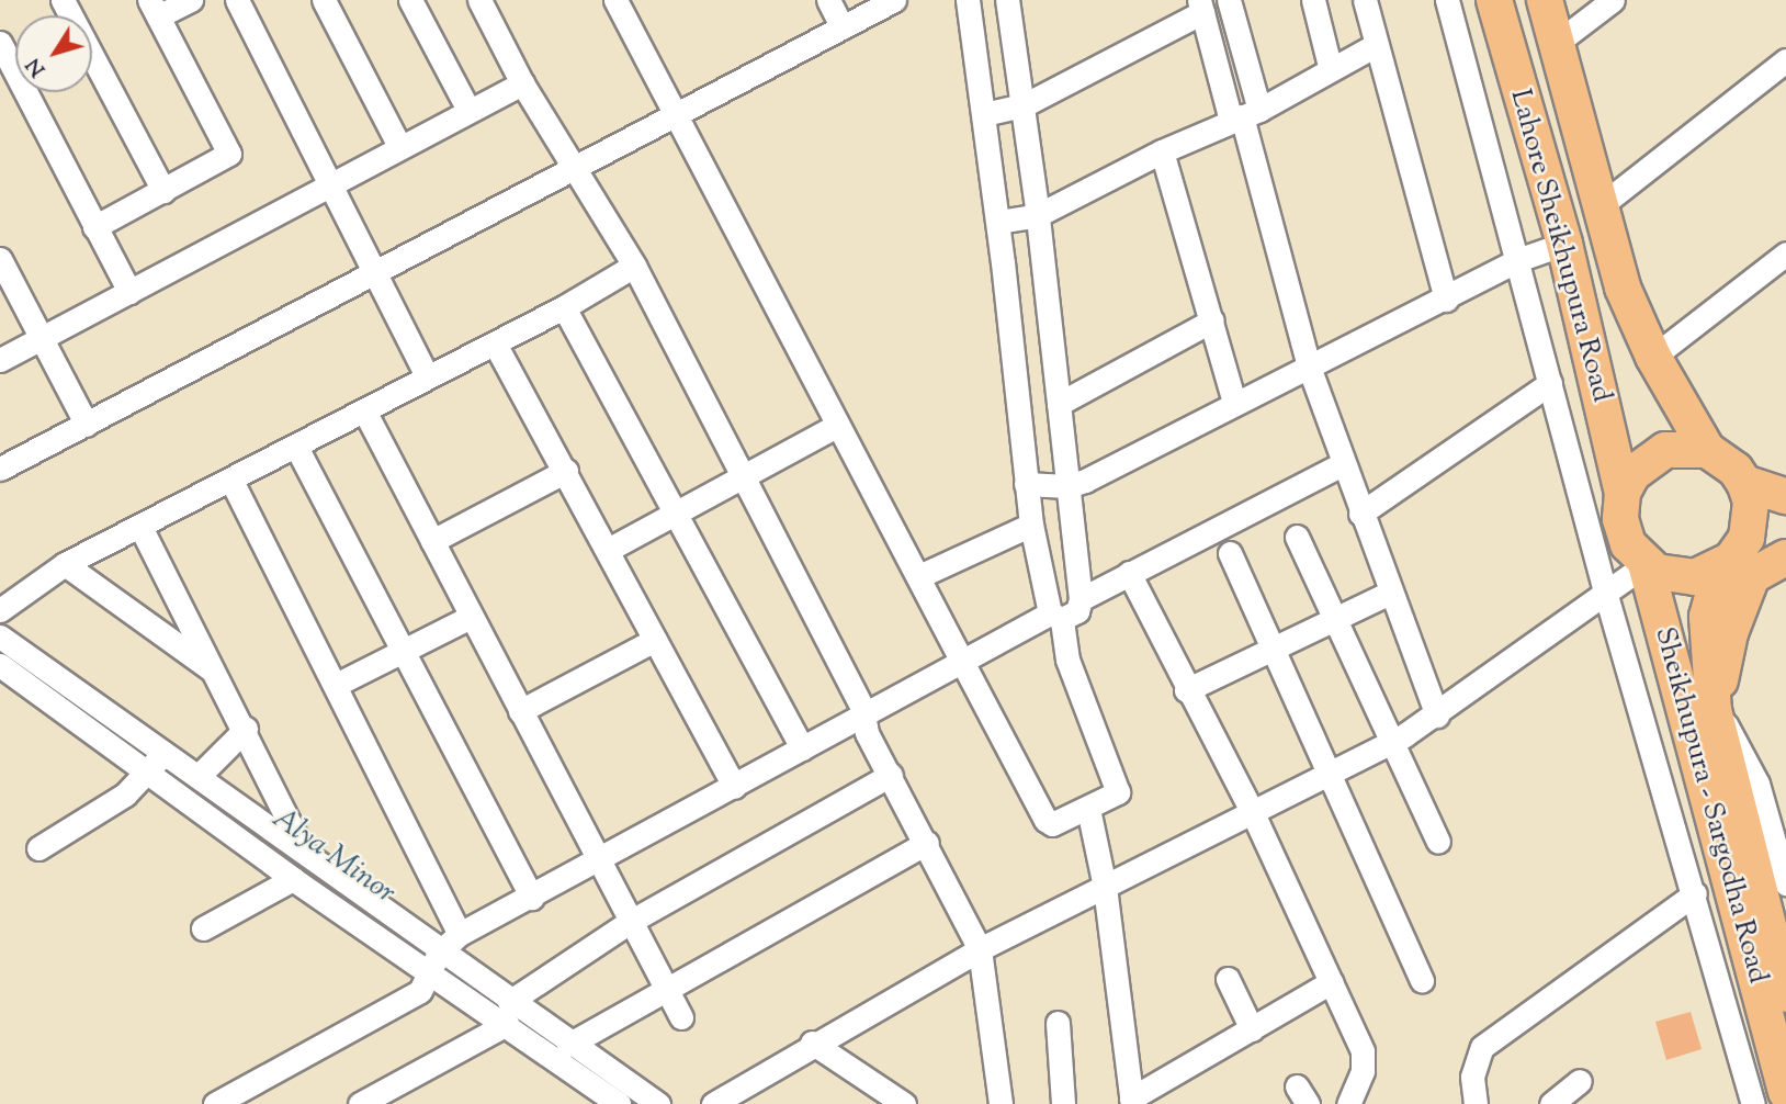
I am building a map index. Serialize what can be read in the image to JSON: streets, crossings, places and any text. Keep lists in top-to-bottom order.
{
  "streets": {
    "highway": ["Lahore Sheikhupura Road", "Sheikhupura - Sargodha Road"]
  },
  "crossings": [
    ["Lahore Sheikhupura Road", "Sheikhupura - Sargodha Road"]
  ],
  "water": ["Alya Minor"],
  "north": "bottom left"
}
